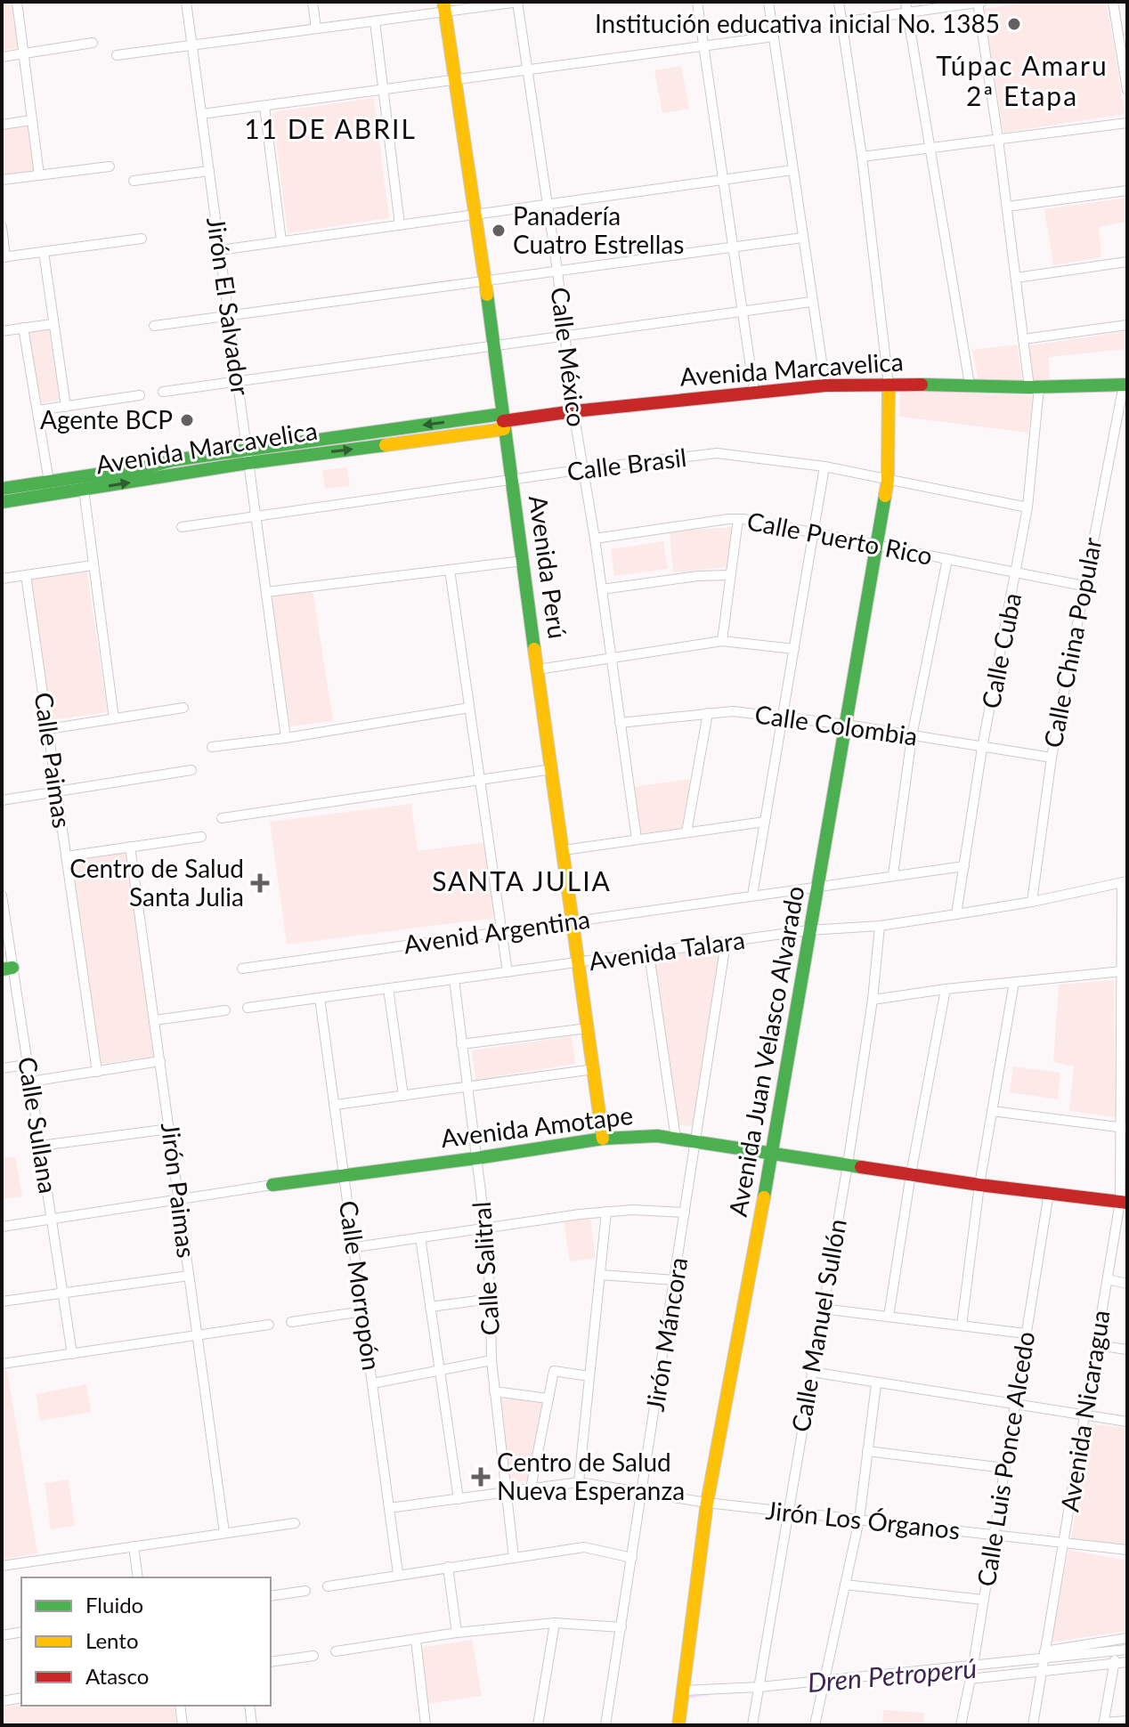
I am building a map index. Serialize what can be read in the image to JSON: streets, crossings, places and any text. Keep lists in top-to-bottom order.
{
  "streets": {
    "street": [
      "Jirón El Salvador",
      "Calle México",
      "Avenida Marcavelica",
      "Calle Brasil",
      "Calle Puerto Rico",
      "Avenida Perú",
      "Calle China Popular",
      "Calle Cuba",
      "Calle Colombia",
      "Calle Paimas",
      "Avenid Argentina",
      "Avenida Talara",
      "Avenida Juan Velasco Alvarado",
      "Calle Sullana",
      "Avenida Amotape",
      "Jirón Paimas",
      "Calle Salitral",
      "Calle Morropón",
      "Calle Manuel Sullón",
      "Jirón Máncora",
      "Avenida Nicaragua",
      "Calle Luis Ponce Alcedo",
      "Jirón Los Órganos"
    ]
  },
  "crossings": [
    ["Jirón El Salvador", "Avenida Marcavelica"],
    ["Jirón El Salvador", "Calle Brasil"],
    ["Calle México", "Avenida Marcavelica"],
    ["Calle México", "Calle Brasil"],
    ["Calle México", "Calle Puerto Rico"],
    ["Calle México", "Calle Colombia"],
    ["Avenida Marcavelica", "Avenida Perú"],
    ["Avenida Marcavelica", "Calle China Popular"],
    ["Avenida Marcavelica", "Calle Cuba"],
    ["Avenida Marcavelica", "Avenida Juan Velasco Alvarado"],
    ["Calle Brasil", "Avenida Perú"],
    ["Calle Brasil", "Calle Cuba"],
    ["Calle Brasil", "Avenida Juan Velasco Alvarado"],
    ["Calle Puerto Rico", "Calle China Popular"],
    ["Calle Puerto Rico", "Calle Cuba"],
    ["Calle Puerto Rico", "Avenida Juan Velasco Alvarado"],
    ["Avenida Perú", "Avenid Argentina"],
    ["Avenida Perú", "Avenida Talara"],
    ["Avenida Perú", "Avenida Amotape"],
    ["Calle China Popular", "Calle Colombia"],
    ["Calle China Popular", "Avenida Talara"],
    ["Calle Cuba", "Calle Colombia"],
    ["Calle Cuba", "Avenid Argentina"],
    ["Calle Cuba", "Avenida Talara"],
    ["Calle Colombia", "Avenida Juan Velasco Alvarado"],
    ["Avenid Argentina", "Avenida Juan Velasco Alvarado"],
    ["Avenida Talara", "Avenida Juan Velasco Alvarado"],
    ["Avenida Talara", "Calle Salitral"],
    ["Avenida Talara", "Calle Morropón"],
    ["Avenida Talara", "Calle Manuel Sullón"],
    ["Avenida Talara", "Jirón Máncora"],
    ["Avenida Talara", "Avenida Nicaragua"],
    ["Avenida Juan Velasco Alvarado", "Avenida Amotape"],
    ["Avenida Juan Velasco Alvarado", "Jirón Los Órganos"],
    ["Calle Sullana", "Avenida Amotape"],
    ["Avenida Amotape", "Jirón Paimas"],
    ["Avenida Amotape", "Calle Salitral"],
    ["Avenida Amotape", "Calle Morropón"],
    ["Avenida Amotape", "Calle Manuel Sullón"],
    ["Avenida Amotape", "Jirón Máncora"],
    ["Avenida Amotape", "Avenida Nicaragua"],
    ["Avenida Amotape", "Calle Luis Ponce Alcedo"],
    ["Calle Salitral", "Jirón Los Órganos"],
    ["Calle Morropón", "Jirón Los Órganos"],
    ["Calle Manuel Sullón", "Jirón Los Órganos"],
    ["Jirón Máncora", "Jirón Los Órganos"],
    ["Avenida Nicaragua", "Jirón Los Órganos"],
    ["Calle Luis Ponce Alcedo", "Jirón Los Órganos"]
  ],
  "districts": ["Túpac Amaru 2ª Etapa", "11 DE ABRIL", "SANTA JULIA"],
  "water": ["Dren Petroperú"],
  "places": {
    "other": ["Institución educativa inicial No. 1385", "Panadería Cuatro Estrellas", "Agente BCP"],
    "health": ["Centro de Salud Santa Julia", "Centro de Salud Nueva Esperanza"]
  },
  "legend": ["Fluido", "Lento", "Atasco"]
}
